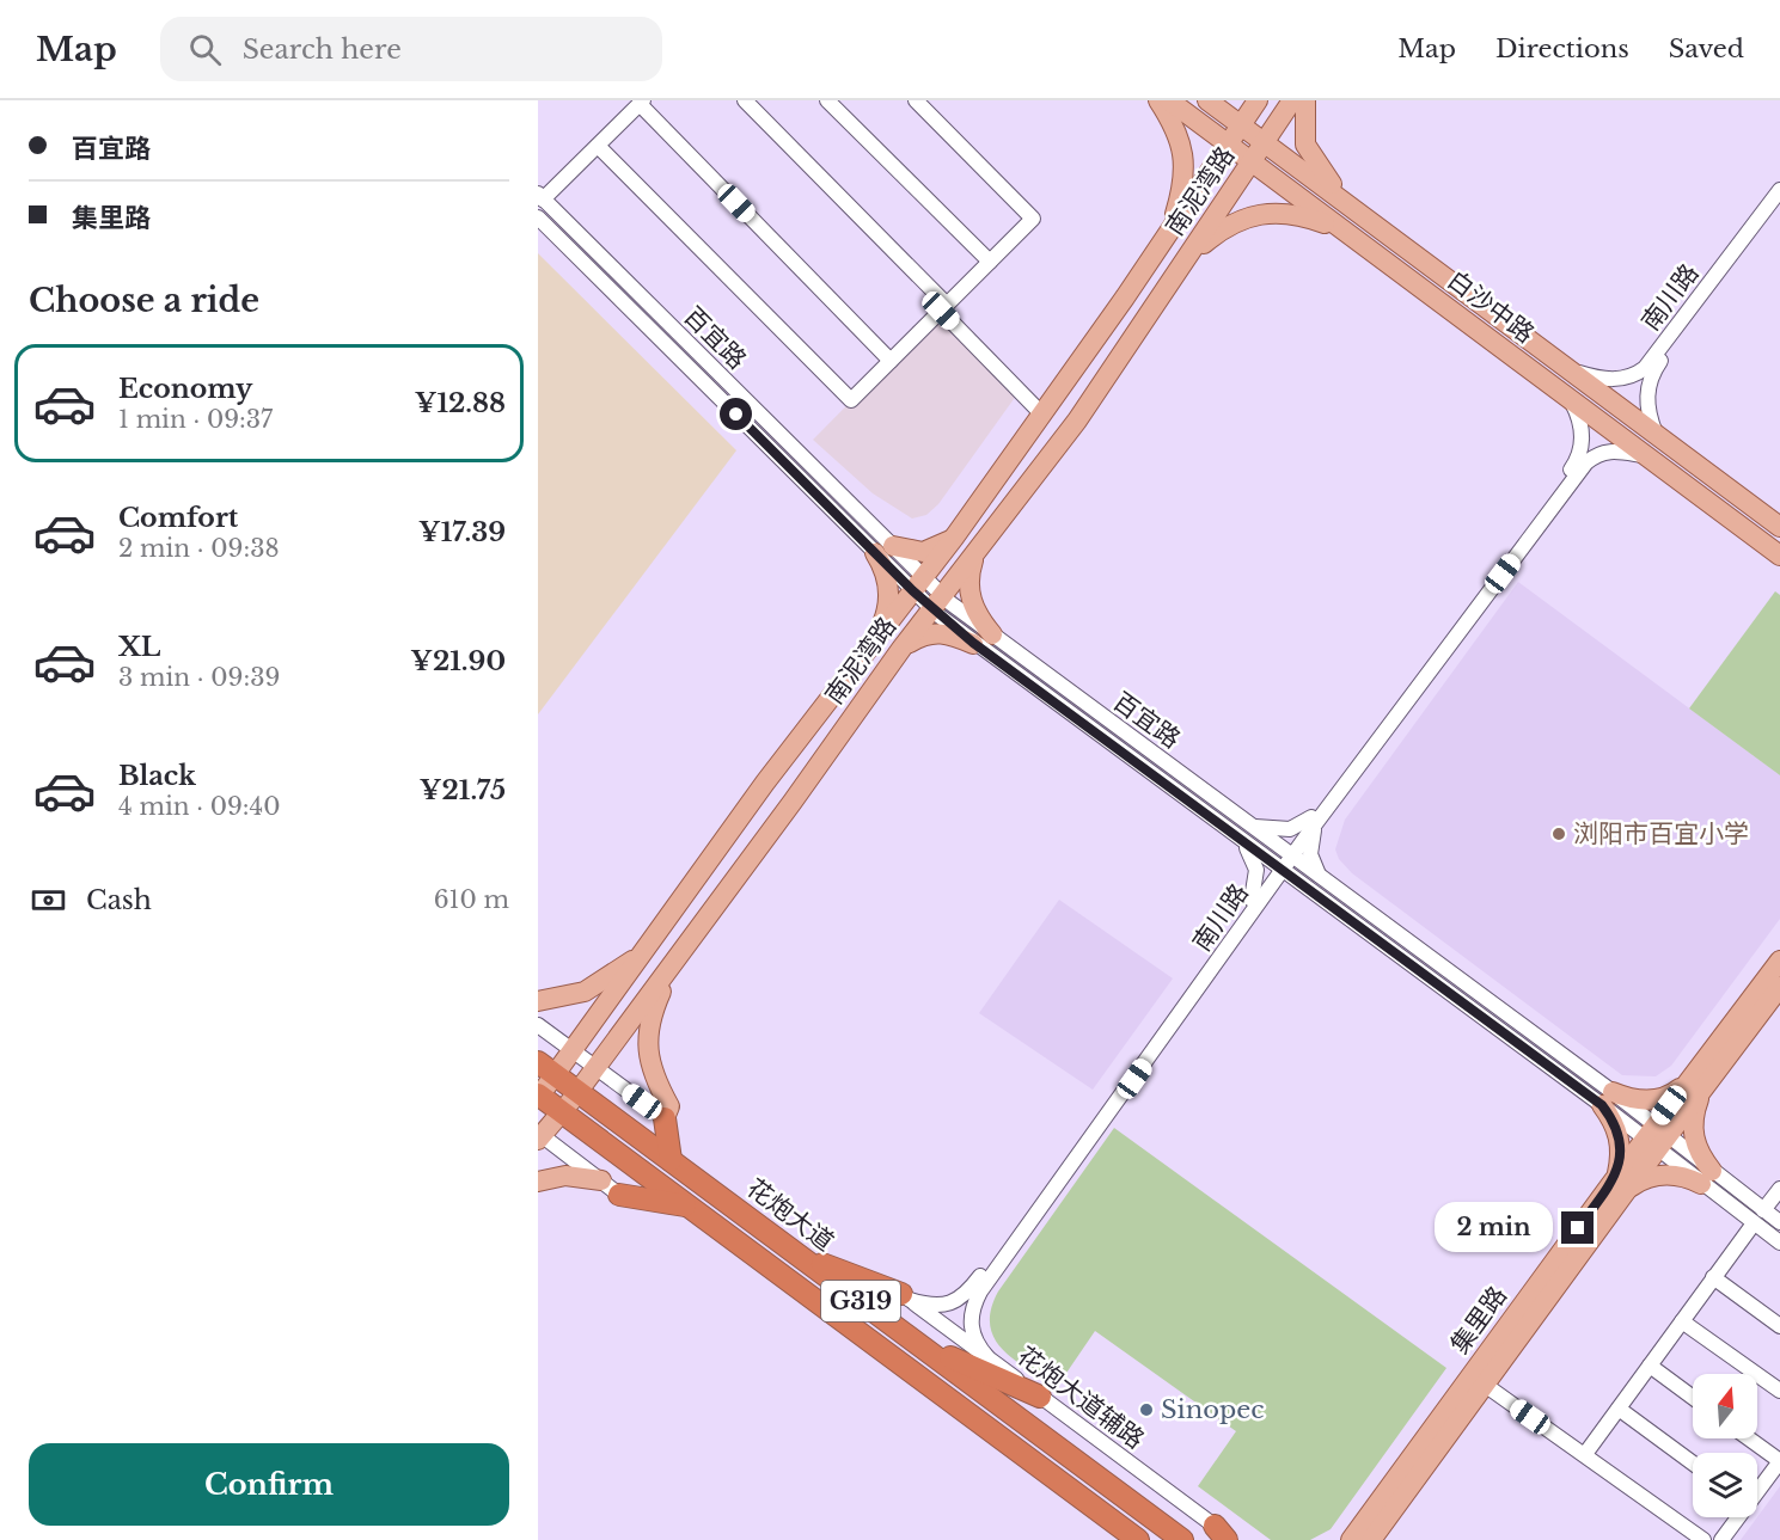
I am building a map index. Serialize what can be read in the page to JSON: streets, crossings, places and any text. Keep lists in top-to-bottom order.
{
  "streets": {
    "highway": ["花炮大道", "G319"],
    "main road": ["南泥湾路", "白沙中路", "集里路"],
    "street": ["南川路", "百宜路", "花炮大道辅路"]
  },
  "crossings": [
    ["南泥湾路", "白沙中路"],
    ["南泥湾路", "百宜路"],
    ["南泥湾路", "花炮大道"],
    ["南川路", "白沙中路"],
    ["南川路", "百宜路"],
    ["南川路", "花炮大道辅路"],
    ["百宜路", "集里路"]
  ],
  "places": ["浏阳市百宜小学", "Sinopec"],
  "north": "top",
  "page": {
    "header": "Map",
    "search": "Search here",
    "nav": ["Map", "Directions", "Saved"],
    "banner": ["百宜路", "集里路"],
    "heading": "Choose a ride",
    "list": [
      {
        "name": "Economy",
        "note": "1 min · 09:37",
        "value": "¥12.88"
      },
      {
        "name": "Comfort",
        "note": "2 min · 09:38",
        "value": "¥17.39"
      },
      {
        "name": "XL",
        "note": "3 min · 09:39",
        "value": "¥21.90"
      },
      {
        "name": "Black",
        "note": "4 min · 09:40",
        "value": "¥21.75"
      }
    ],
    "pay": ["Cash", "610 m"],
    "bubble": "2 min",
    "buttons": "Confirm"
  }
}
